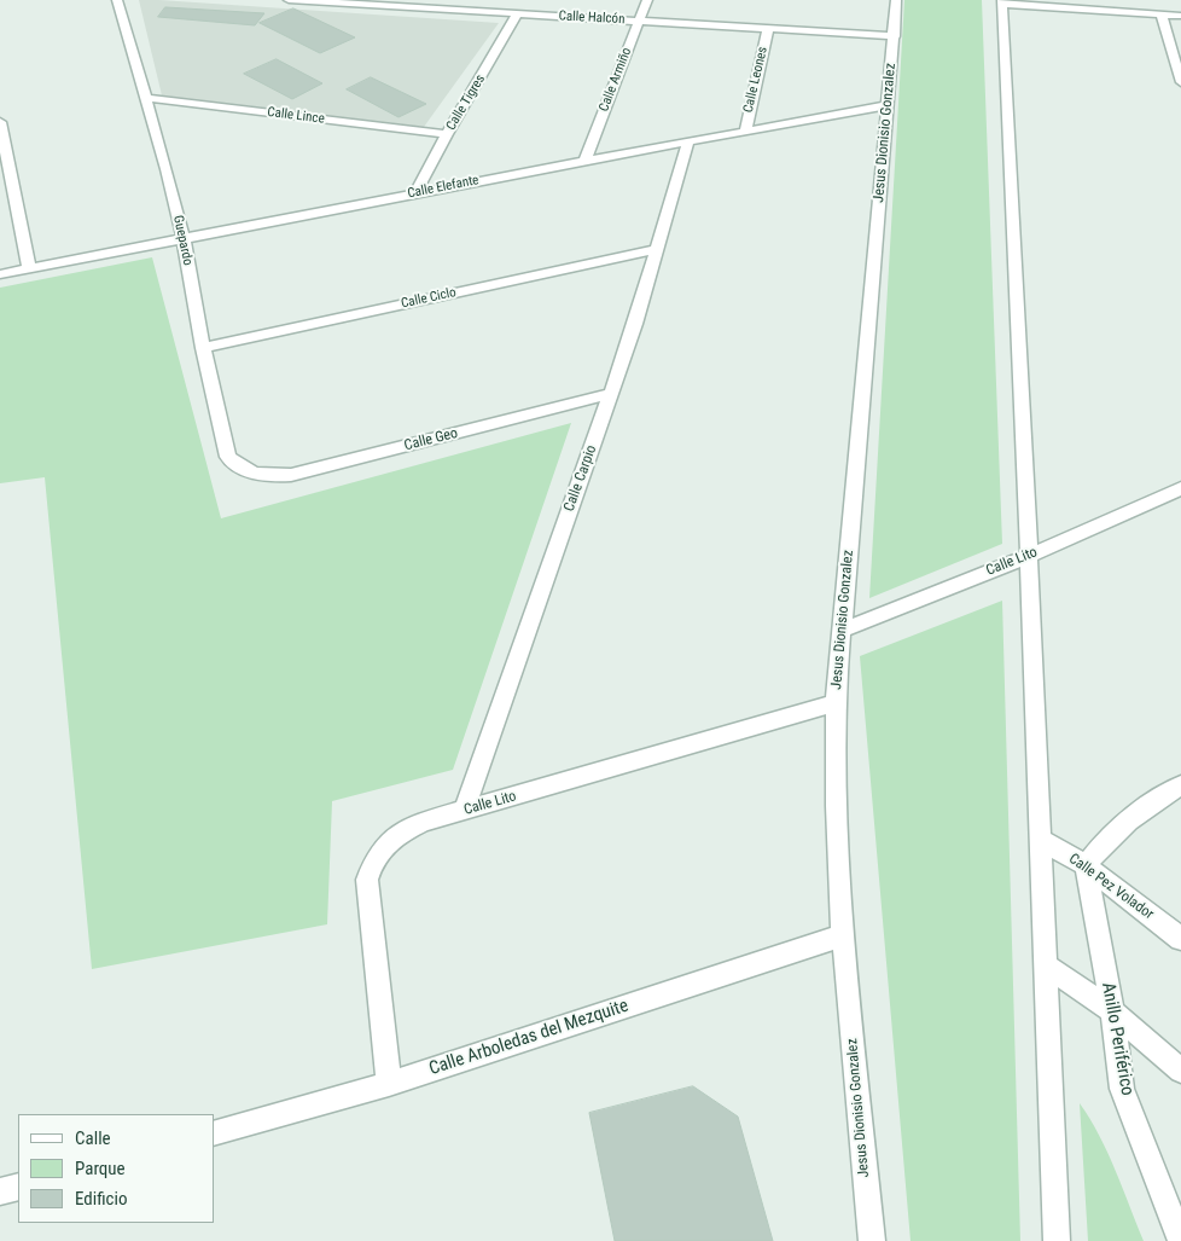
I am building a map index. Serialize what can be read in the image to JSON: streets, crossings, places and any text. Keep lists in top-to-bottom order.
{
  "streets": {
    "street": [
      "Calle Halcón",
      "Calle Armiño",
      "Calle Leones",
      "Calle Tigres",
      "Calle Lince",
      "Jesus Dionisio Gonzalez",
      "Calle Elefante",
      "Guepardo",
      "Calle Ciclo",
      "Calle Geo",
      "Calle Carpio",
      "Calle Lito",
      "Calle Pez Volador",
      "Calle Arboledas del Mezquite",
      "Anillo Periférico"
    ]
  },
  "crossings": [
    ["Calle Halcón", "Calle Armiño"],
    ["Calle Halcón", "Calle Leones"],
    ["Calle Halcón", "Calle Tigres"],
    ["Calle Halcón", "Jesus Dionisio Gonzalez"],
    ["Calle Armiño", "Calle Elefante"],
    ["Calle Leones", "Calle Elefante"],
    ["Calle Tigres", "Calle Lince"],
    ["Calle Tigres", "Calle Elefante"],
    ["Calle Lince", "Guepardo"],
    ["Jesus Dionisio Gonzalez", "Calle Elefante"],
    ["Jesus Dionisio Gonzalez", "Calle Lito"],
    ["Jesus Dionisio Gonzalez", "Calle Arboledas del Mezquite"],
    ["Calle Elefante", "Guepardo"],
    ["Calle Elefante", "Calle Carpio"],
    ["Guepardo", "Calle Ciclo"],
    ["Guepardo", "Calle Geo"],
    ["Calle Ciclo", "Calle Carpio"],
    ["Calle Geo", "Calle Carpio"],
    ["Calle Carpio", "Calle Lito"],
    ["Calle Lito", "Calle Arboledas del Mezquite"],
    ["Calle Pez Volador", "Anillo Periférico"]
  ],
  "legend": ["Calle", "Parque", "Edificio"]
}
